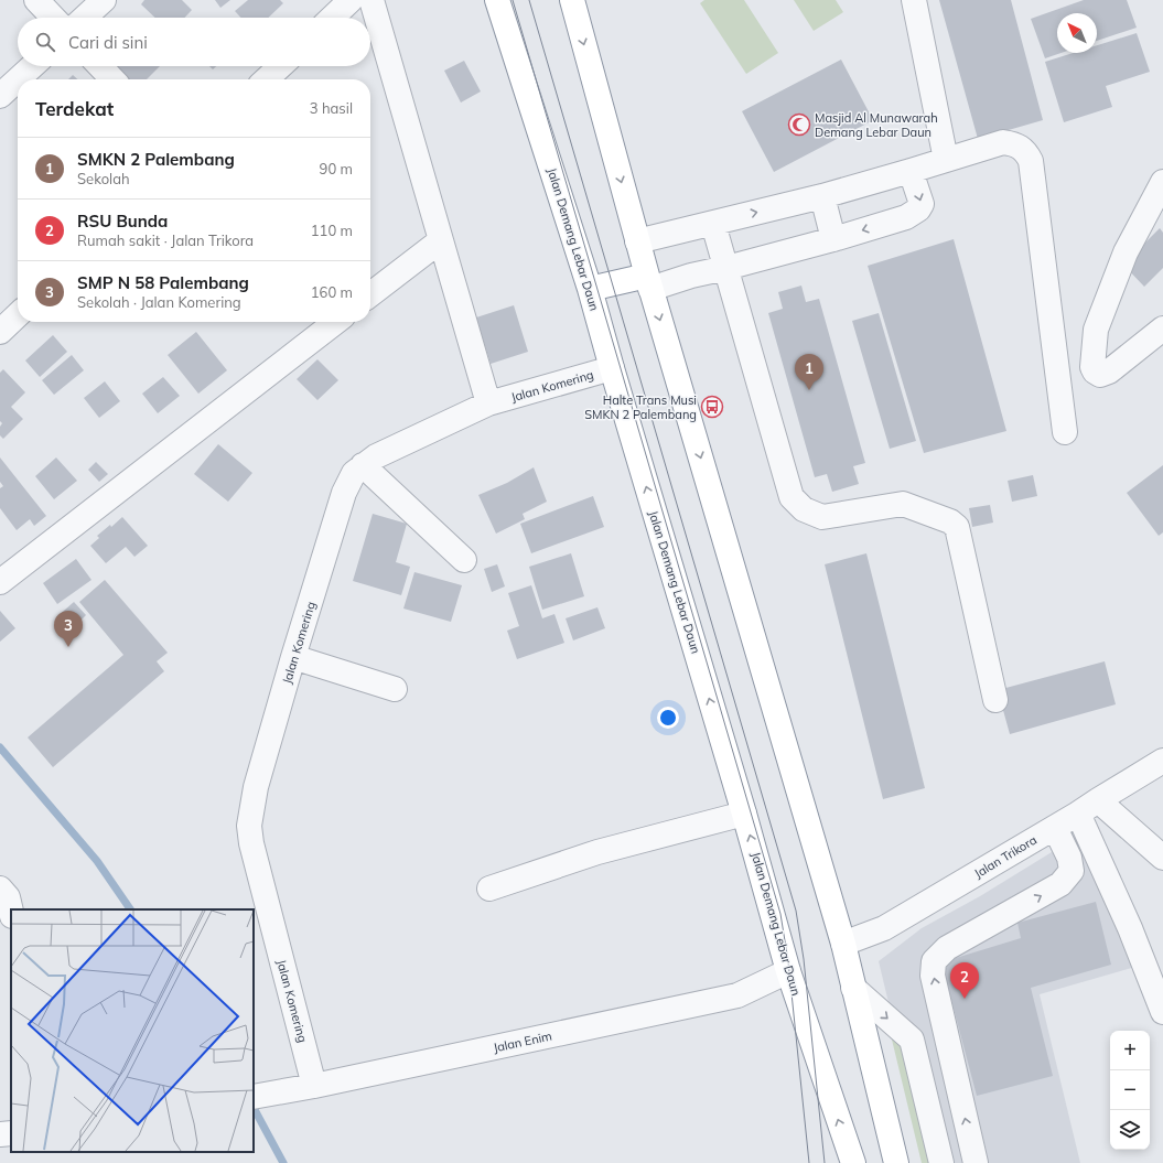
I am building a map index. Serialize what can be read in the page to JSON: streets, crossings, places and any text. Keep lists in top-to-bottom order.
{
  "streets": {
    "highway": ["Jalan Demang Lebar Daun"],
    "street": ["Jalan Komering", "Jalan Trikora", "Jalan Enim"]
  },
  "crossings": [
    ["Jalan Demang Lebar Daun", "Jalan Komering"],
    ["Jalan Demang Lebar Daun", "Jalan Enim"],
    ["Jalan Komering", "Jalan Enim"]
  ],
  "places": {
    "mosque": ["Masjid Al Munawarah Demang Lebar Daun"],
    "bus stop": ["Halte Trans Musi SMKN 2 Palembang"]
  },
  "north": "top left",
  "page": {
    "search": "Cari di sini",
    "heading": ["Terdekat", "3 hasil"],
    "list": [
      {
        "mark": "1",
        "name": "SMKN 2 Palembang",
        "note": "Sekolah",
        "value": "90 m"
      },
      {
        "mark": "2",
        "name": "RSU Bunda",
        "note": "Rumah sakit · Jalan Trikora",
        "value": "110 m"
      },
      {
        "mark": "3",
        "name": "SMP N 58 Palembang",
        "note": "Sekolah · Jalan Komering",
        "value": "160 m"
      }
    ],
    "pins": ["1", "3", "2"],
    "map_buttons": ["+", "−"]
  }
}
